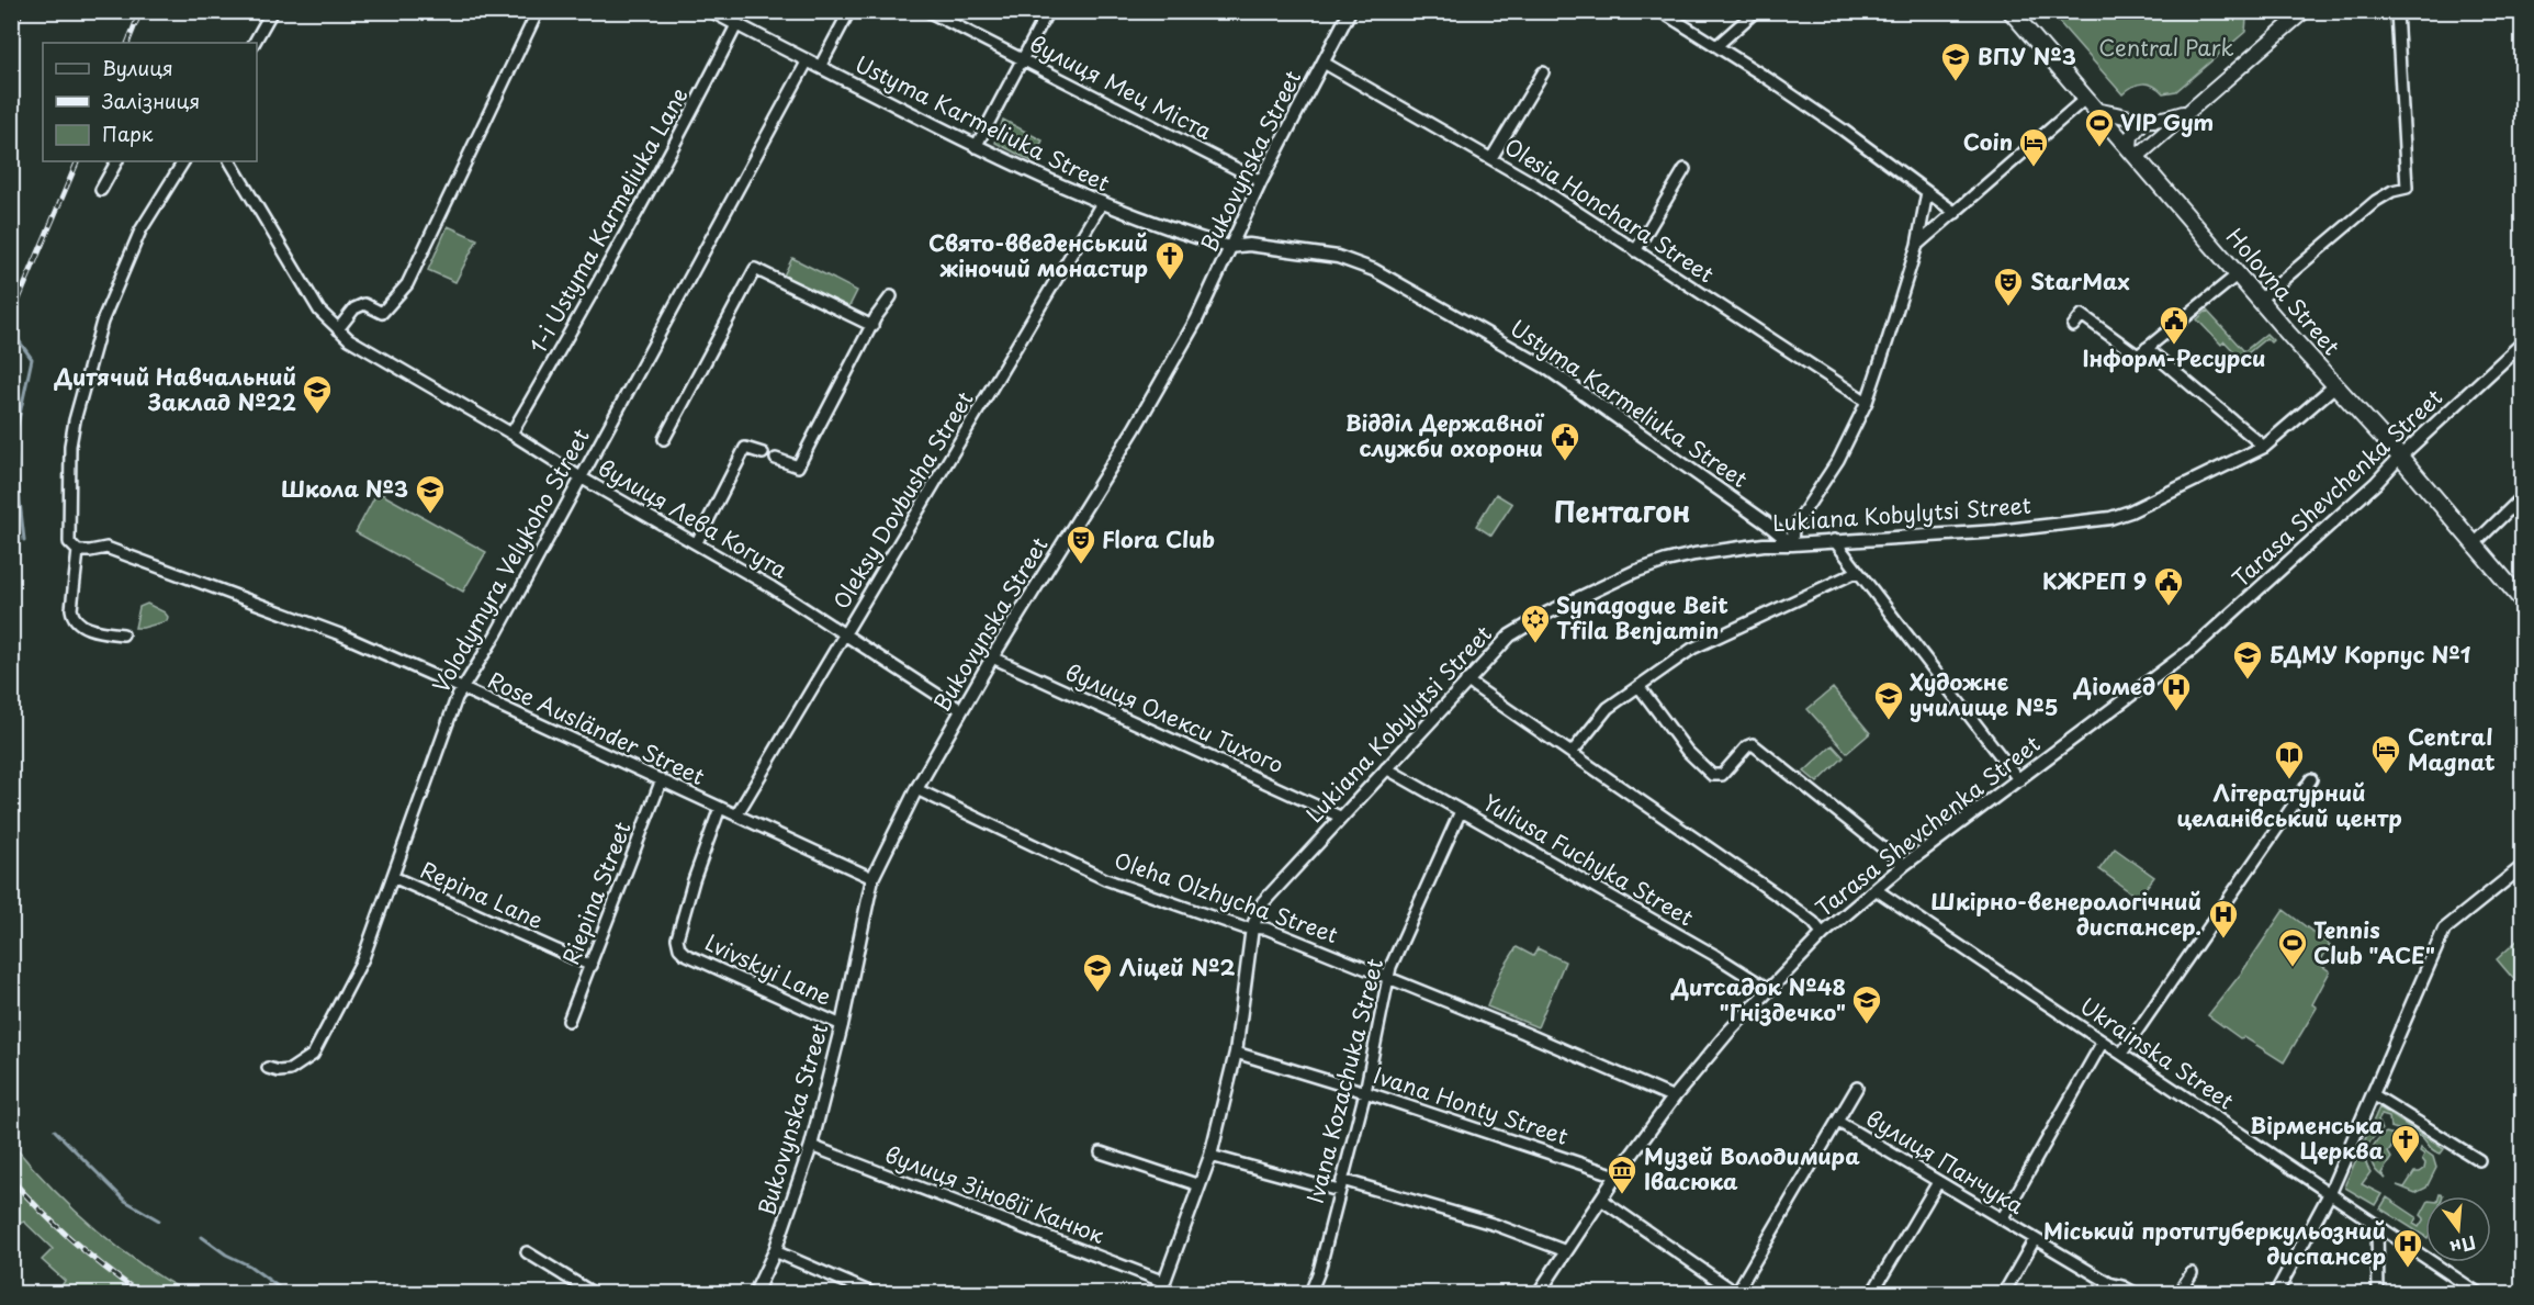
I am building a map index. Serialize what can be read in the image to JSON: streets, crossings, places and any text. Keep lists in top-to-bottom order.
{
  "streets": {
    "main road": ["Holovna Street"],
    "street": [
      "вулиця Мец Міста",
      "Ustyma Karmeliuka Street",
      "Bukovynska Street",
      "Olesia Honchara Street",
      "1-i Ustyma Karmeliuka Lane",
      "Tarasa Shevchenka Street",
      "Oleksy Dovbusha Street",
      "Lukiana Kobylytsi Street",
      "вулиця Лева Когута",
      "Volodymyra Velykoho Street",
      "вулиця Олекси Тихого",
      "Rose Ausländer Street",
      "Yuliusa Fuchyka Street",
      "Riepina Street",
      "Repina Lane",
      "Oleha Olzhycha Street",
      "Lvivskyi Lane",
      "Ukrainska Street",
      "Ivana Kozachuka Street",
      "Ivana Honty Street",
      "вулиця Панчука",
      "вулиця Зіновії Канюк"
    ]
  },
  "crossings": [
    ["вулиця Мец Міста", "Bukovynska Street"],
    ["Ustyma Karmeliuka Street", "Bukovynska Street"],
    ["Ustyma Karmeliuka Street", "1-i Ustyma Karmeliuka Lane"],
    ["Ustyma Karmeliuka Street", "Oleksy Dovbusha Street"],
    ["Ustyma Karmeliuka Street", "Lukiana Kobylytsi Street"],
    ["Ustyma Karmeliuka Street", "Volodymyra Velykoho Street"],
    ["Bukovynska Street", "Olesia Honchara Street"],
    ["Bukovynska Street", "вулиця Лева Когута"],
    ["Bukovynska Street", "вулиця Олекси Тихого"],
    ["Bukovynska Street", "Rose Ausländer Street"],
    ["Bukovynska Street", "Oleha Olzhycha Street"],
    ["Bukovynska Street", "Lvivskyi Lane"],
    ["Bukovynska Street", "вулиця Зіновії Канюк"],
    ["1-i Ustyma Karmeliuka Lane", "вулиця Лева Когута"],
    ["Holovna Street", "Tarasa Shevchenka Street"],
    ["Holovna Street", "Lukiana Kobylytsi Street"],
    ["Tarasa Shevchenka Street", "Yuliusa Fuchyka Street"],
    ["Tarasa Shevchenka Street", "Oleha Olzhycha Street"],
    ["Tarasa Shevchenka Street", "Ukrainska Street"],
    ["Tarasa Shevchenka Street", "Ivana Honty Street"],
    ["Oleksy Dovbusha Street", "вулиця Лева Когута"],
    ["Oleksy Dovbusha Street", "Rose Ausländer Street"],
    ["Lukiana Kobylytsi Street", "вулиця Олекси Тихого"],
    ["Lukiana Kobylytsi Street", "Yuliusa Fuchyka Street"],
    ["Lukiana Kobylytsi Street", "Oleha Olzhycha Street"],
    ["Lukiana Kobylytsi Street", "Ivana Honty Street"],
    ["Lukiana Kobylytsi Street", "вулиця Зіновії Канюк"],
    ["вулиця Лева Когута", "Volodymyra Velykoho Street"],
    ["Volodymyra Velykoho Street", "Rose Ausländer Street"],
    ["Volodymyra Velykoho Street", "Repina Lane"],
    ["Rose Ausländer Street", "Riepina Street"],
    ["Rose Ausländer Street", "Lvivskyi Lane"],
    ["Yuliusa Fuchyka Street", "Ivana Kozachuka Street"],
    ["Riepina Street", "Repina Lane"],
    ["Oleha Olzhycha Street", "Ivana Kozachuka Street"],
    ["Ivana Kozachuka Street", "Ivana Honty Street"]
  ],
  "districts": ["Пентагон"],
  "parks": ["Central Park"],
  "places": {
    "school or university": [
      "ВПУ №3",
      "Дитячий Навчальний Заклад №22",
      "Школа №3",
      "БДМУ Корпус №1",
      "Художнє училище №5",
      "Ліцей №2",
      "Дитсадок №48 \"Гніздечко\""
    ],
    "sports": ["VIP Gym", "Tennis Club \"ACE\""],
    "hotel": ["Coin", "Central Magnat"],
    "church": ["Свято-введенський жіночий монастир", "Вірменська Церква"],
    "theatre": ["StarMax", "Flora Club"],
    "public building": ["Інформ-Ресурси", "Відділ Державної служби охорони", "КЖРЕП 9"],
    "synagogue": ["Synagogue Beit Tfila Benjamin"],
    "hospital": ["Діомед", "Шкірно-венерологічний диспансер.", "Міський протитуберкульозний диспансер"],
    "library": ["Літературний целанівський центр"],
    "museum": ["Музей Володимира Івасюка"]
  },
  "legend": ["Вулиця", "Залізниця", "Парк"],
  "north": "bottom"
}
